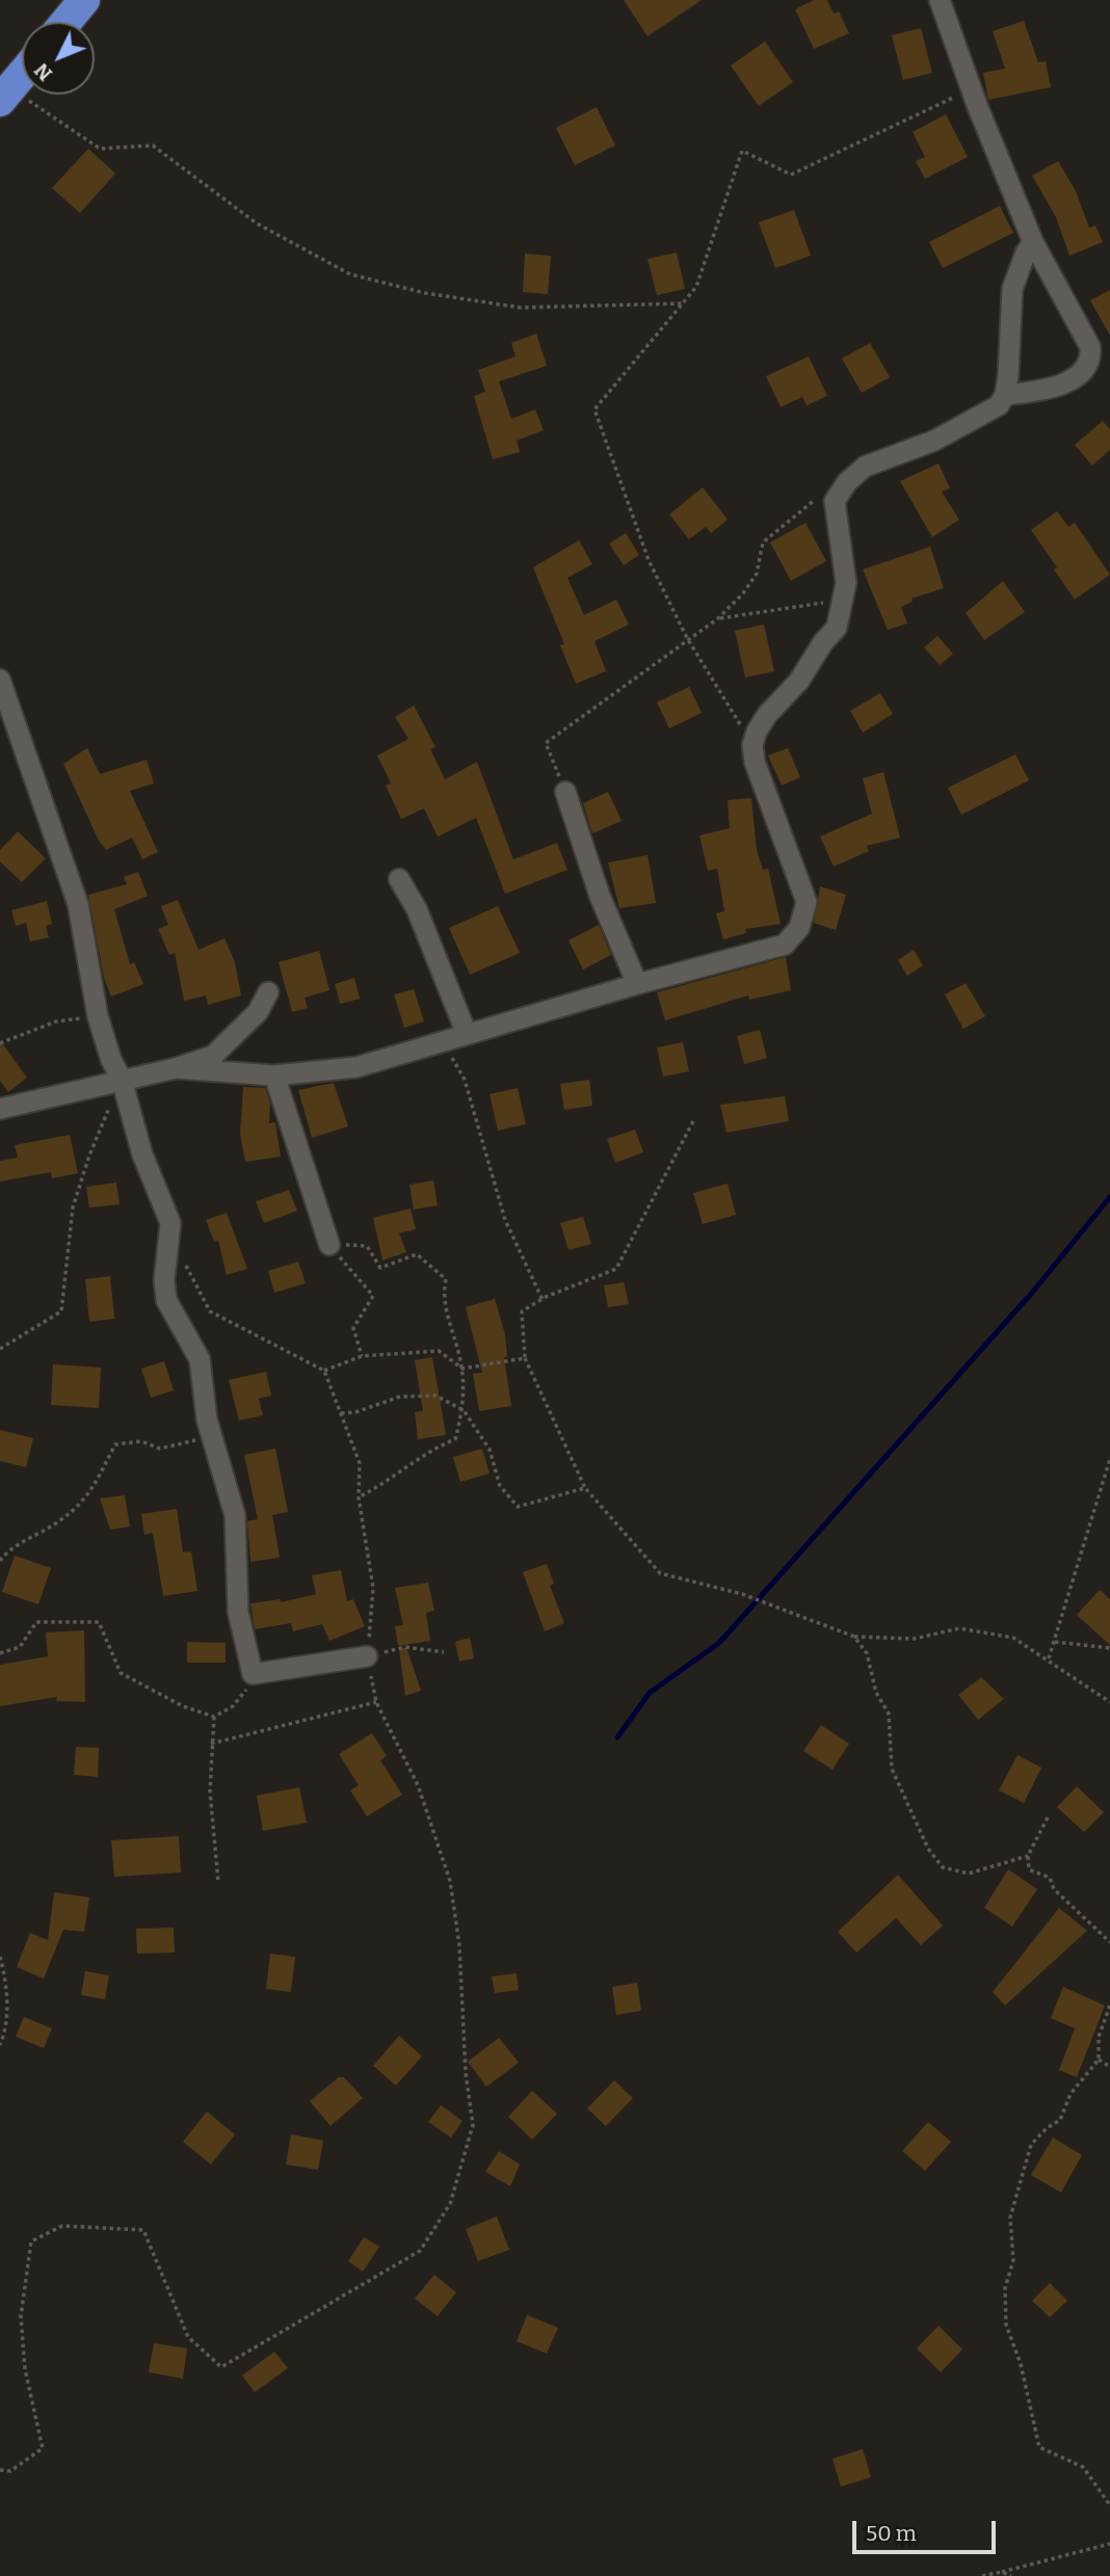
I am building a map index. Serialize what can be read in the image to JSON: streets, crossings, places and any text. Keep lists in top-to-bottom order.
{
  "scale_bar": "50 m",
  "north": "bottom left"
}
